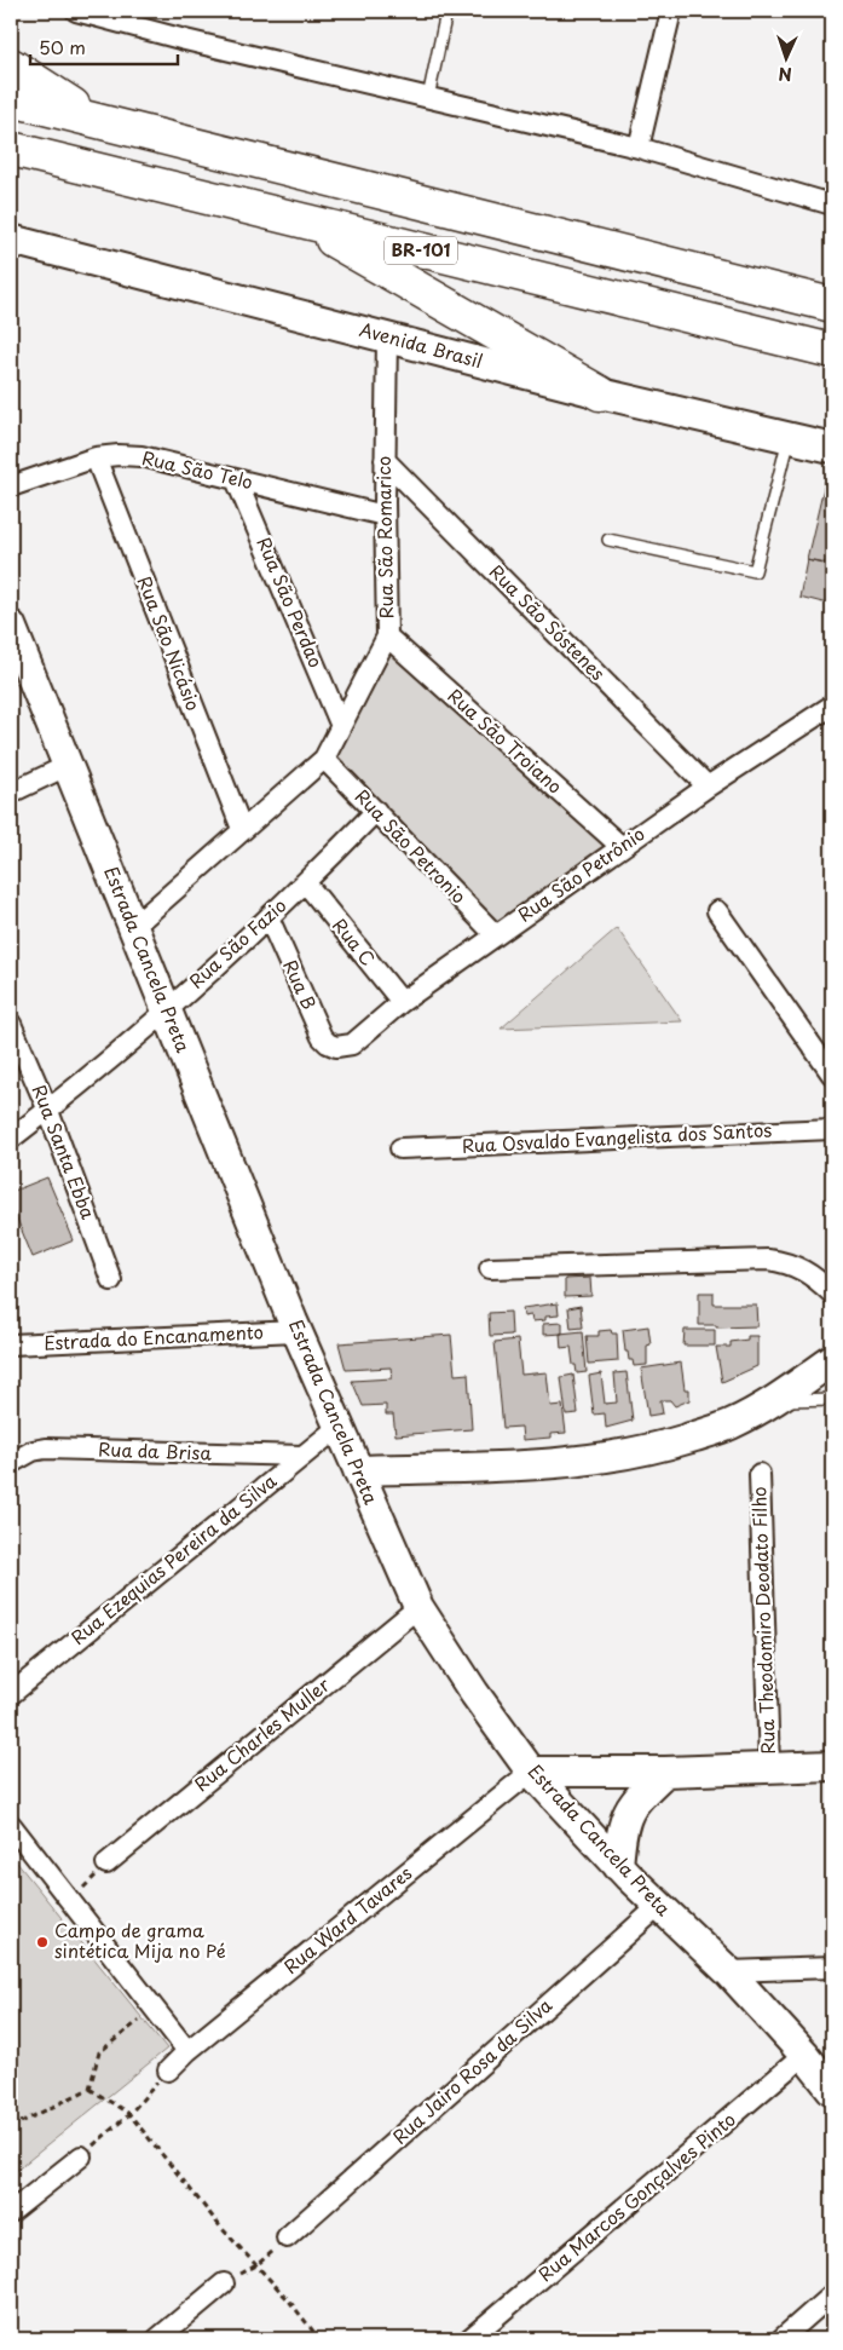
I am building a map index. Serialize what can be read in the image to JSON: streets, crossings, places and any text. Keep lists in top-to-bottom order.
{
  "streets": {
    "highway": ["BR-101"],
    "street": [
      "Avenida Brasil",
      "Rua São Telo",
      "Rua São Romarico",
      "Rua São Perdao",
      "Rua São Sóstenes",
      "Rua São Nicásio",
      "Rua São Troiano",
      "Rua São Petronio",
      "Rua São Petrônio",
      "Rua C",
      "Rua São Fazio",
      "Estrada Cancela Preta",
      "Rua B",
      "Rua Osvaldo Evangelista dos Santos",
      "Rua Santa Ebba",
      "Estrada do Encanamento",
      "Rua da Brisa",
      "Rua Ezequias Pereira da Silva",
      "Rua Theodomiro Deodato Filho",
      "Rua Charles Muller",
      "Rua Ward Tavares",
      "Rua Jairo Rosa da Silva",
      "Rua Marcos Gonçalves Pinto"
    ]
  },
  "crossings": [
    ["Avenida Brasil", "Rua São Romarico"],
    ["Rua São Telo", "Rua São Romarico"],
    ["Rua São Telo", "Rua São Perdao"],
    ["Rua São Telo", "Rua São Nicásio"],
    ["Rua São Romarico", "Rua São Perdao"],
    ["Rua São Romarico", "Rua São Sóstenes"],
    ["Rua São Romarico", "Rua São Nicásio"],
    ["Rua São Romarico", "Rua São Troiano"],
    ["Rua São Romarico", "Rua São Petronio"],
    ["Rua São Romarico", "Estrada Cancela Preta"],
    ["Rua São Sóstenes", "Rua São Petrônio"],
    ["Rua São Troiano", "Rua São Petrônio"],
    ["Rua São Petronio", "Rua São Petrônio"],
    ["Rua São Petronio", "Rua São Fazio"],
    ["Rua São Petrônio", "Rua C"],
    ["Rua São Petrônio", "Rua B"],
    ["Rua C", "Rua São Fazio"],
    ["Rua São Fazio", "Estrada Cancela Preta"],
    ["Rua São Fazio", "Rua B"],
    ["Rua São Fazio", "Rua Santa Ebba"],
    ["Estrada Cancela Preta", "Estrada do Encanamento"],
    ["Estrada Cancela Preta", "Rua Ezequias Pereira da Silva"],
    ["Estrada Cancela Preta", "Rua Charles Muller"],
    ["Estrada Cancela Preta", "Rua Ward Tavares"],
    ["Estrada Cancela Preta", "Rua Jairo Rosa da Silva"],
    ["Estrada Cancela Preta", "Rua Marcos Gonçalves Pinto"],
    ["Rua da Brisa", "Rua Ezequias Pereira da Silva"]
  ],
  "places": ["Campo de grama sintética Mija no Pé"],
  "scale_bar": "50 m",
  "north": "bottom"
}
